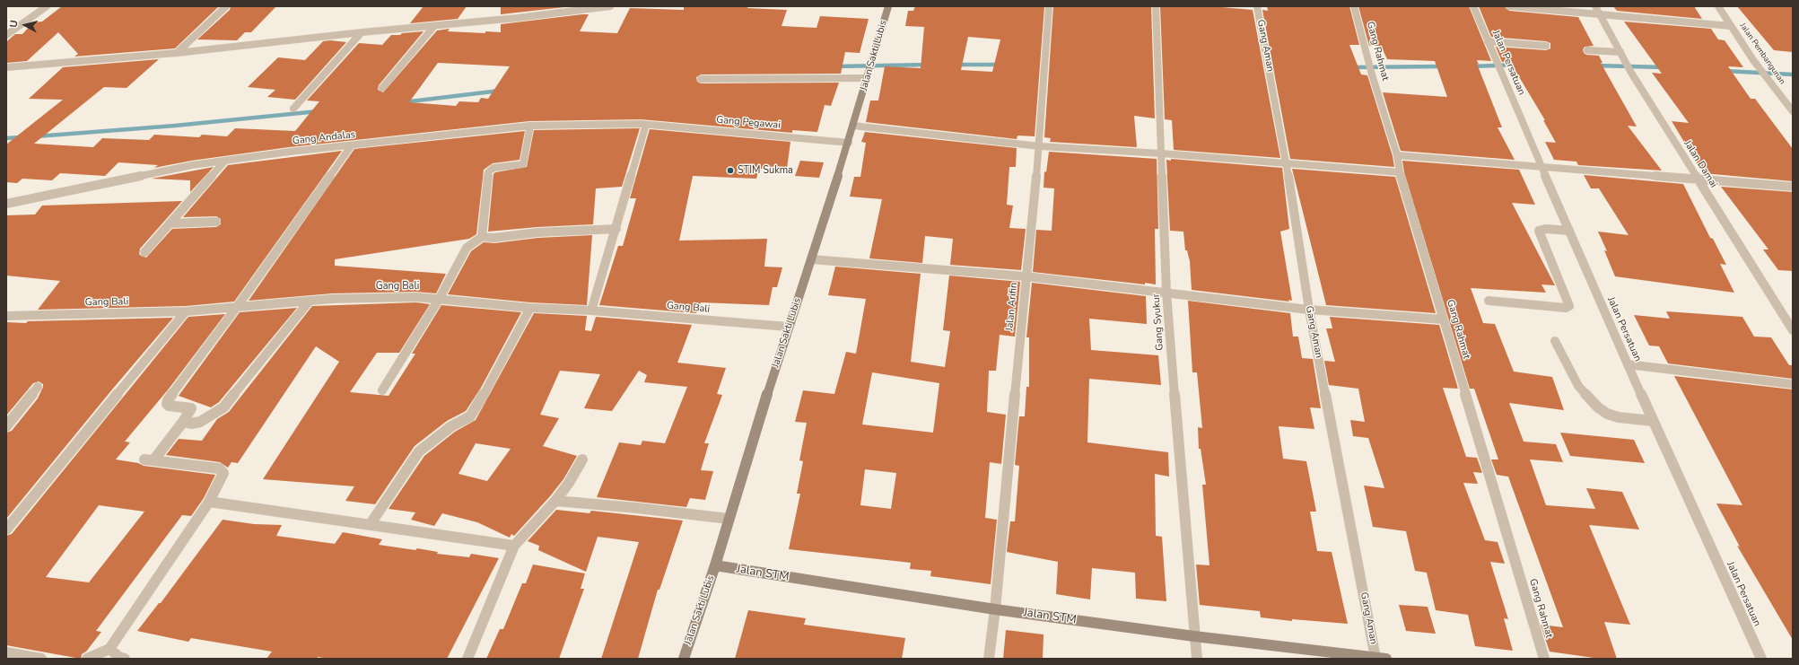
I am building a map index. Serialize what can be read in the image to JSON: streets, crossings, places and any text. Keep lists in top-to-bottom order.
{
  "streets": {
    "street": [
      "Gang Aman",
      "Gang Rahmat",
      "Jalan Pembangunan",
      "Jalan Sakti Lubis",
      "Jalan Persatuan",
      "Gang Pegawai",
      "Gang Andalas",
      "Jalan Damai",
      "Gang Bali",
      "Jalan Arifin",
      "Gang Syukur",
      "Jalan STM"
    ]
  },
  "crossings": [
    ["Gang Aman", "Jalan STM"],
    ["Jalan Sakti Lubis", "Gang Pegawai"],
    ["Jalan Sakti Lubis", "Gang Bali"],
    ["Jalan Sakti Lubis", "Jalan STM"],
    ["Gang Pegawai", "Gang Andalas"],
    ["Jalan Arifin", "Jalan STM"],
    ["Gang Syukur", "Jalan STM"]
  ],
  "places": ["STIM Sukma"],
  "north": "left"
}
